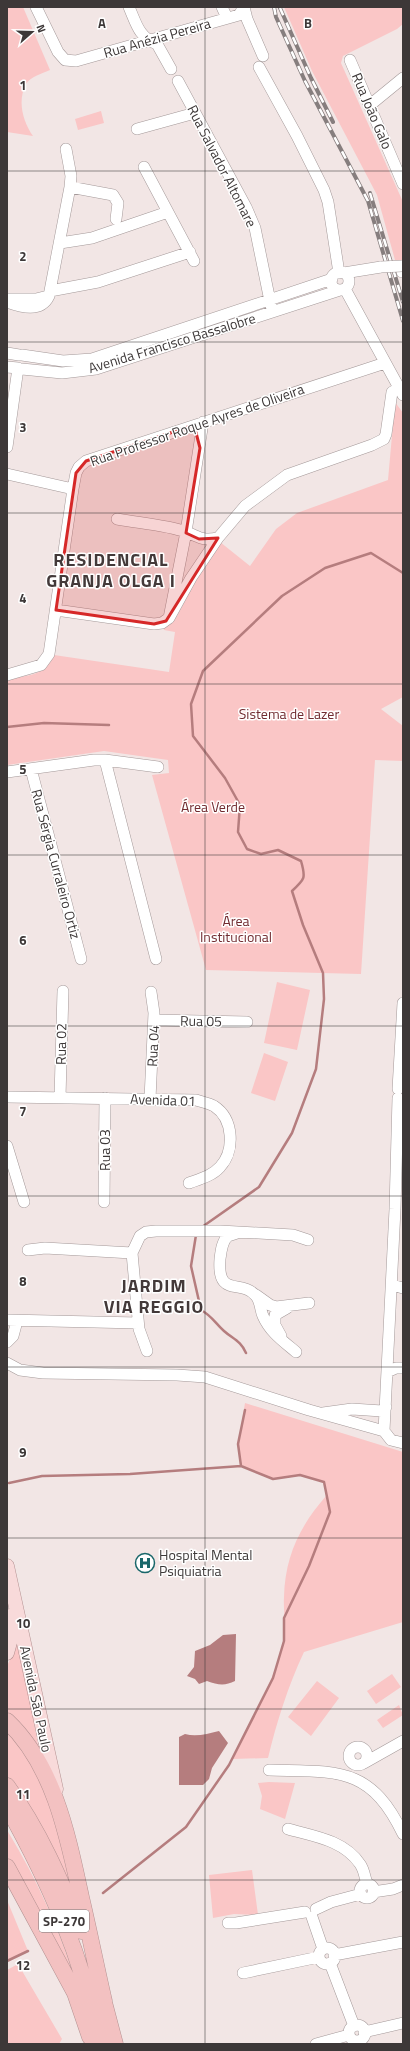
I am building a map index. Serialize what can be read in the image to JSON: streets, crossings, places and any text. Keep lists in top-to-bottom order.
{
  "streets": {
    "highway": ["SP-270"],
    "main road": ["Avenida São Paulo"],
    "street": [
      "Rua Anézia Pereira",
      "Rua João Galo",
      "Rua Salvador Altomare",
      "Avenida Francisco Bassalobre",
      "Rua Professor Roque Ayres de Oliveira",
      "Rua Sérgia Curraleiro Ortiz",
      "Rua 05",
      "Rua 02",
      "Rua 04",
      "Avenida 01",
      "Rua 03"
    ]
  },
  "crossings": [
    ["Rua Salvador Altomare", "Avenida Francisco Bassalobre"],
    ["Rua 05", "Rua 04"],
    ["Rua 02", "Avenida 01"],
    ["Rua 04", "Avenida 01"],
    ["Avenida 01", "Rua 03"],
    ["Avenida São Paulo", "SP-270"]
  ],
  "districts": ["RESIDENCIAL GRANJA OLGA I", "JARDIM VIA REGGIO"],
  "parks": ["Sistema de Lazer", "Área Verde", "Área Institucional"],
  "places": {
    "hospital": ["Hospital Mental Psiquiatria"]
  },
  "north": "right",
  "grid": {
    "columns": ["A", "B"],
    "rows": [
      "1",
      "2",
      "3",
      "4",
      "5",
      "6",
      "7",
      "8",
      "9",
      "10",
      "11",
      "12"
    ]
  }
}
